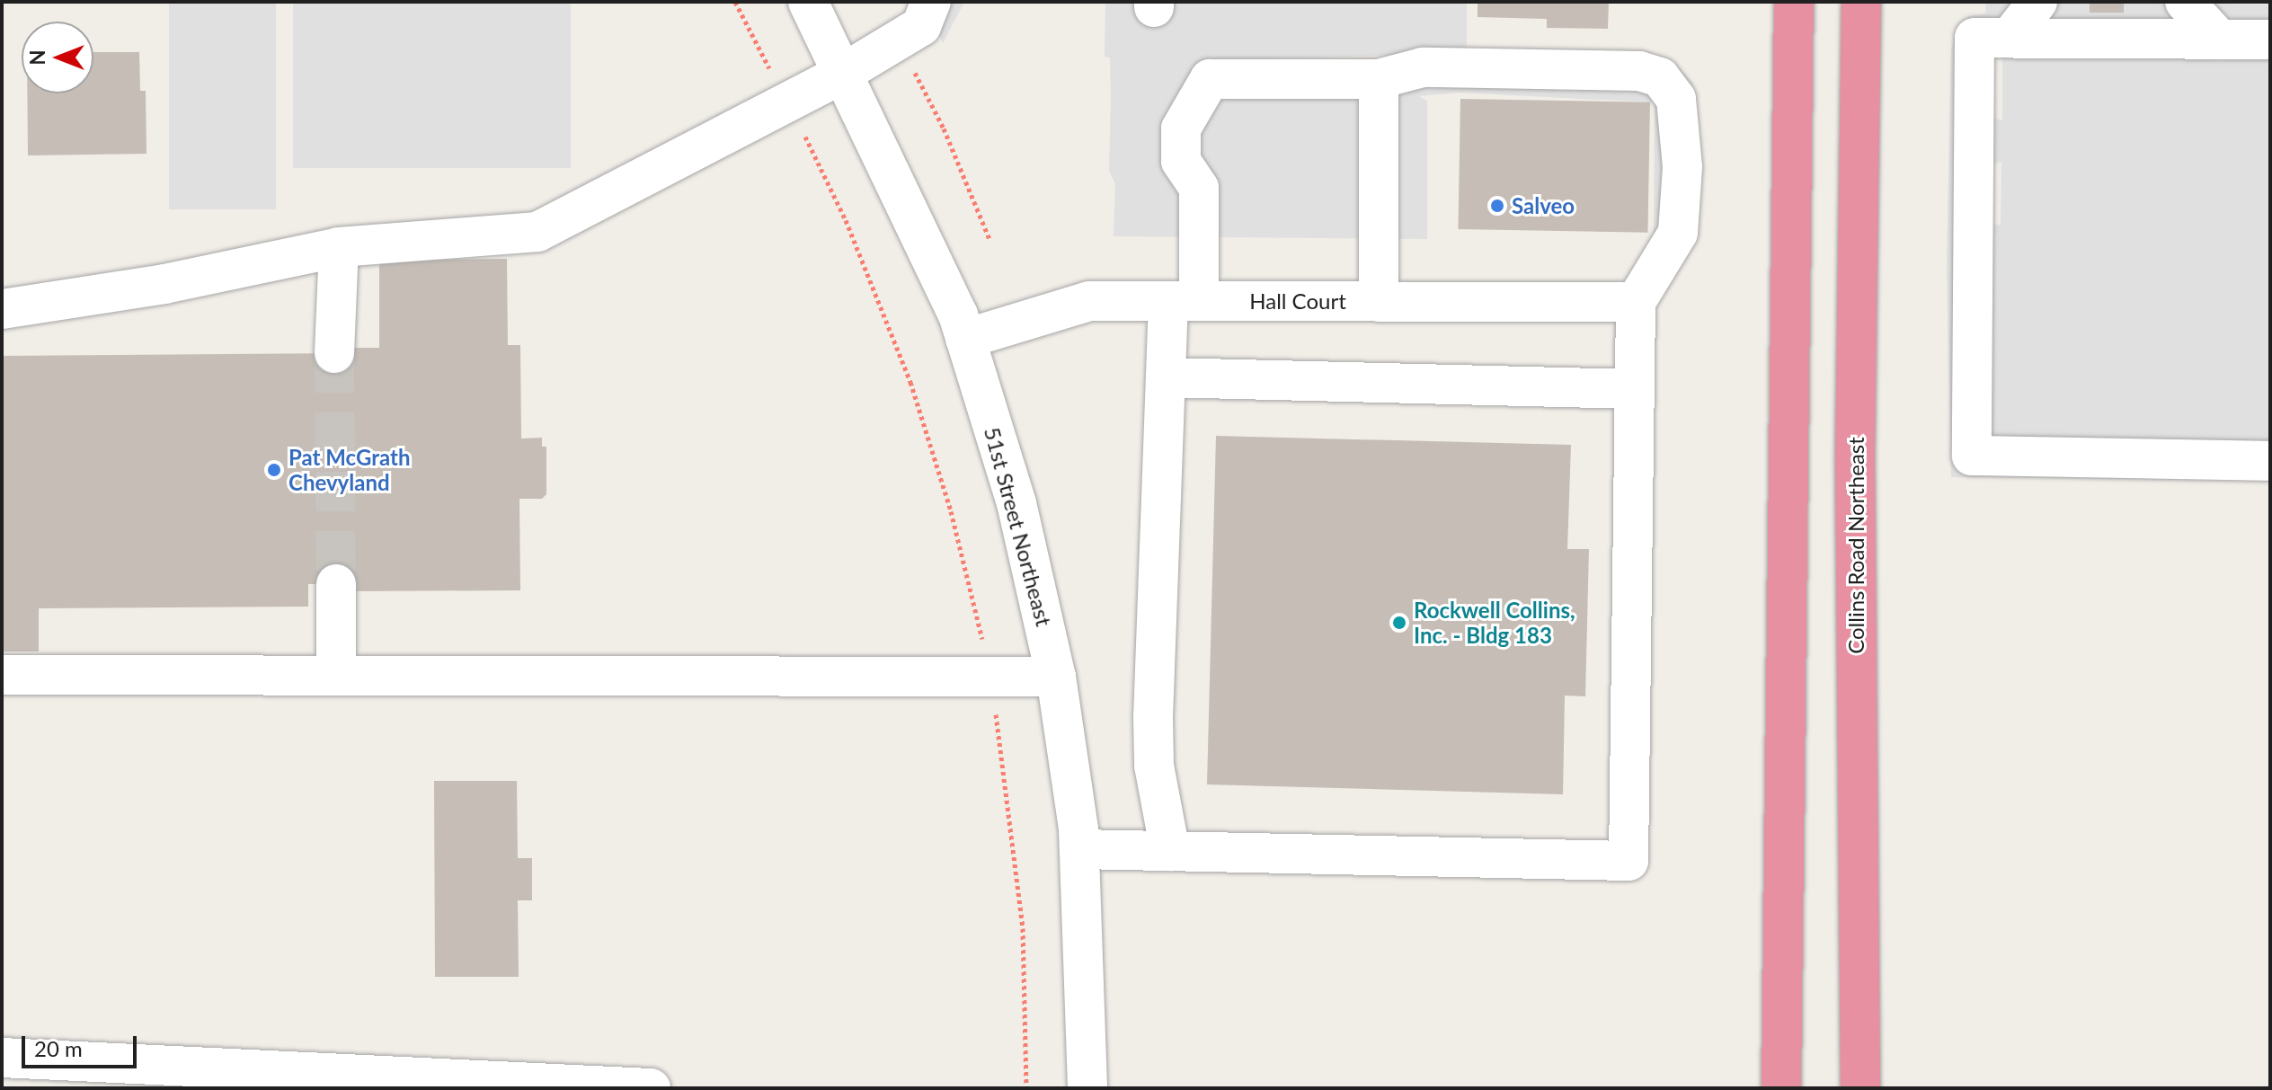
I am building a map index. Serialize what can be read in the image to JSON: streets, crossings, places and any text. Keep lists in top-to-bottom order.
{
  "streets": {
    "highway": ["Collins Road Northeast"],
    "street": ["Hall Court", "51st Street Northeast"]
  },
  "crossings": [
    ["Hall Court", "51st Street Northeast"]
  ],
  "places": ["Salveo", "Pat McGrath Chevyland", "Rockwell Collins, Inc. - Bldg 183"],
  "scale_bar": "20 m",
  "north": "left"
}
